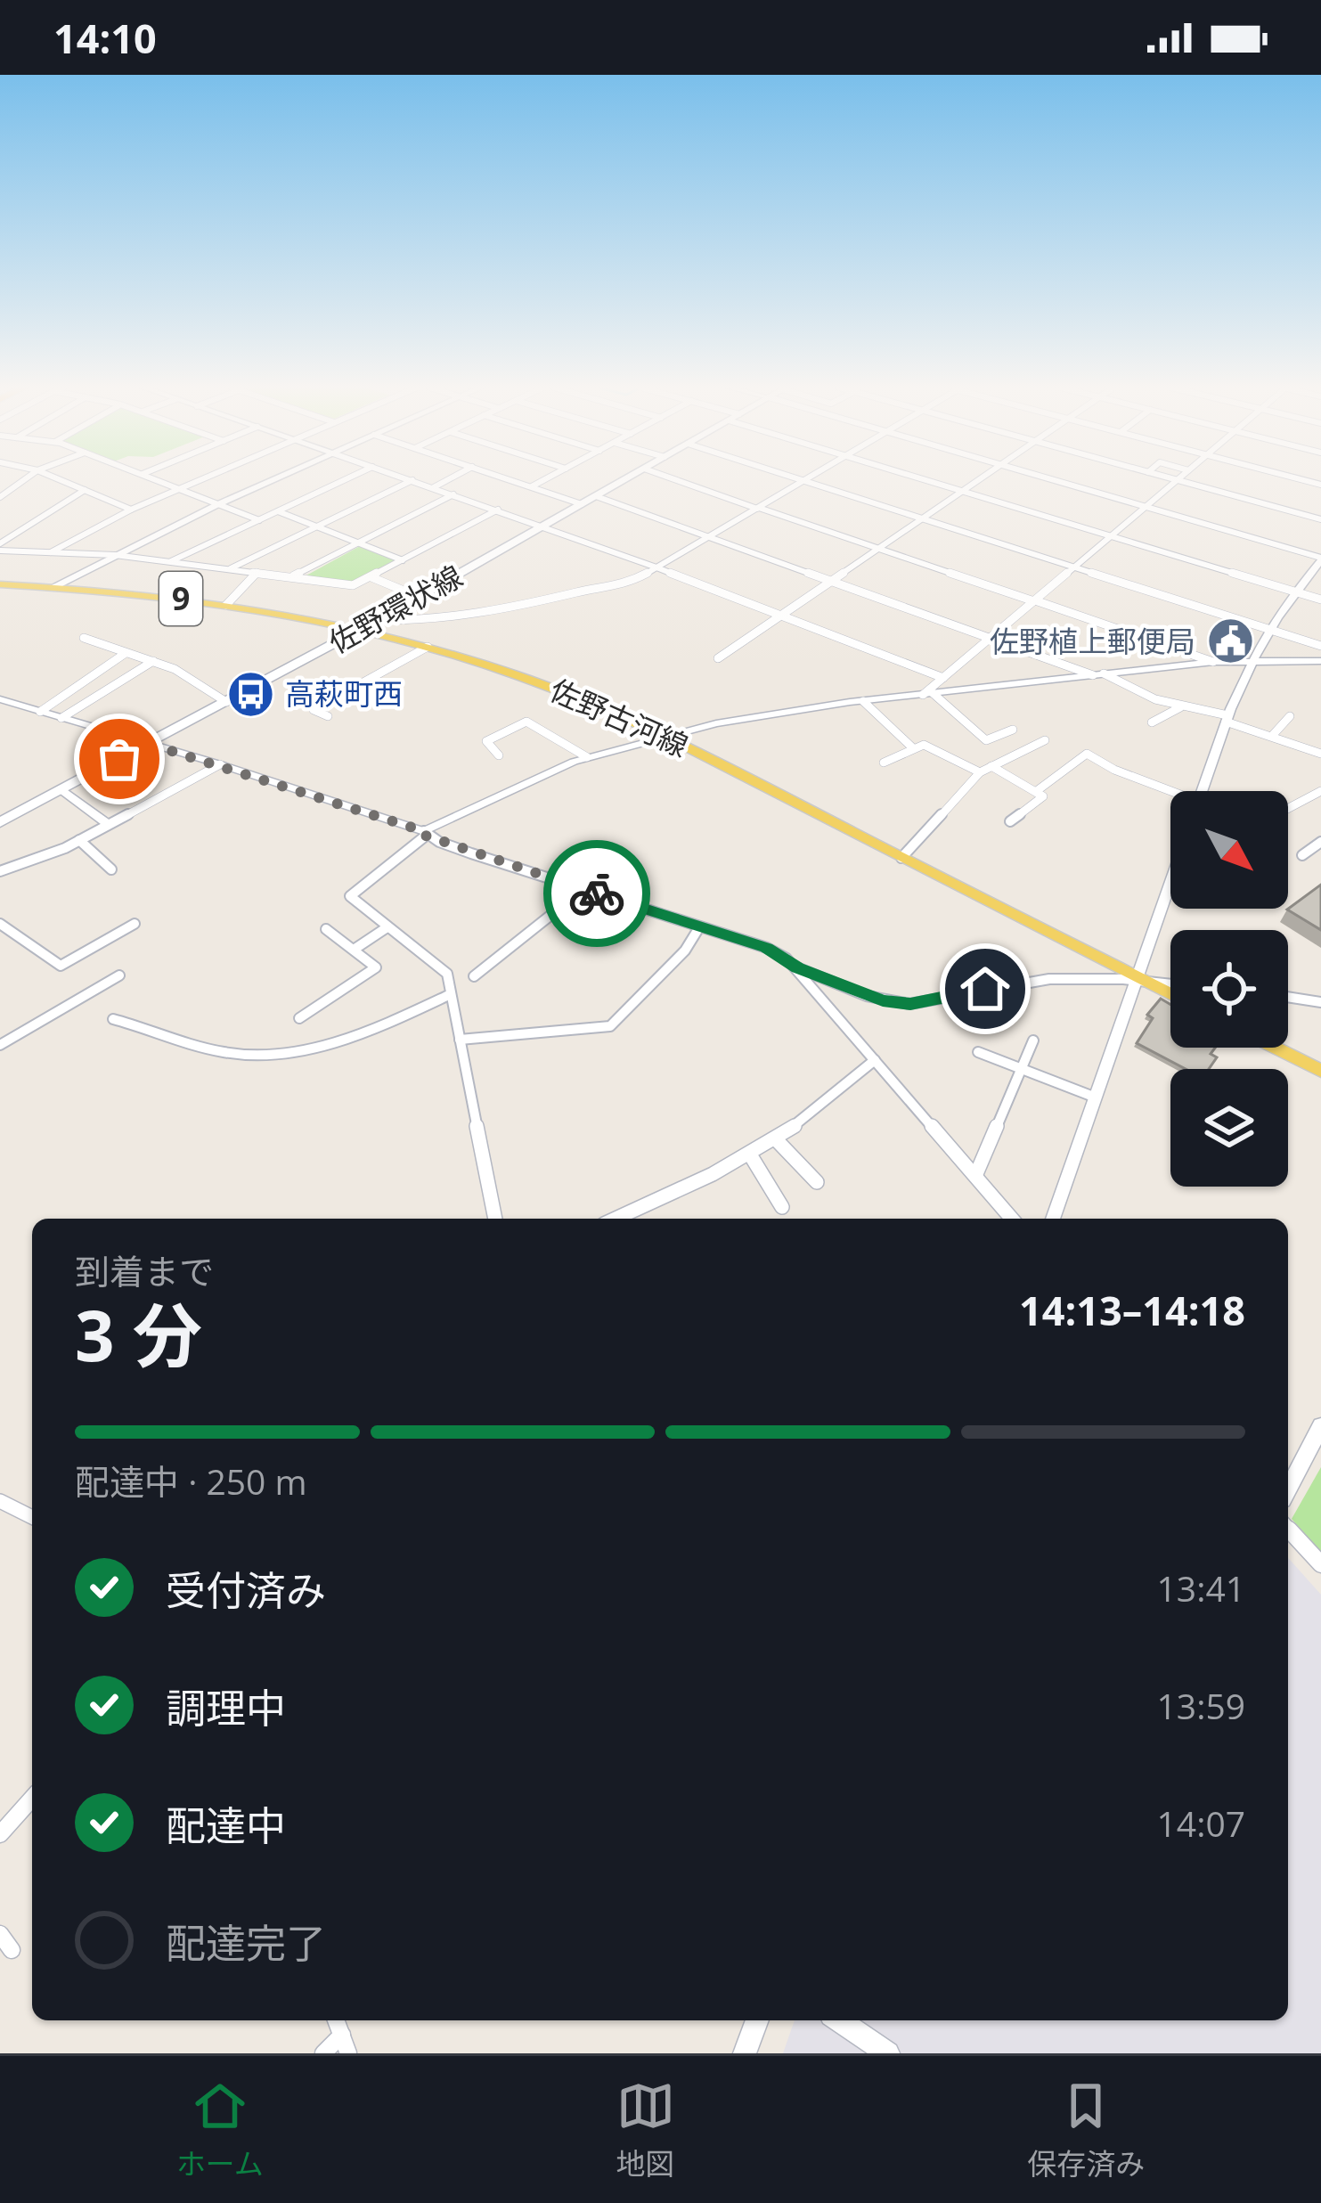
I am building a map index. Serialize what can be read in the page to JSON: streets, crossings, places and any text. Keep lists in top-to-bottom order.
{
  "streets": {
    "main road": ["9", "佐野環状線", "佐野古河線"]
  },
  "crossings": [
    ["佐野環状線", "佐野古河線"]
  ],
  "places": {
    "public building": ["佐野植上郵便局"],
    "bus stop": ["高萩町西"]
  },
  "north": "bottom right",
  "page": {
    "status": "14:10",
    "heading": ["3 分", "到着まで", "14:13–14:18"],
    "bar": "配達中 · 250 m",
    "list": [
      ["受付済み", "13:41"],
      ["調理中", "13:59"],
      ["配達中", "14:07"],
      "配達完了"
    ],
    "tabs": ["ホーム", "地図", "保存済み"]
  }
}
